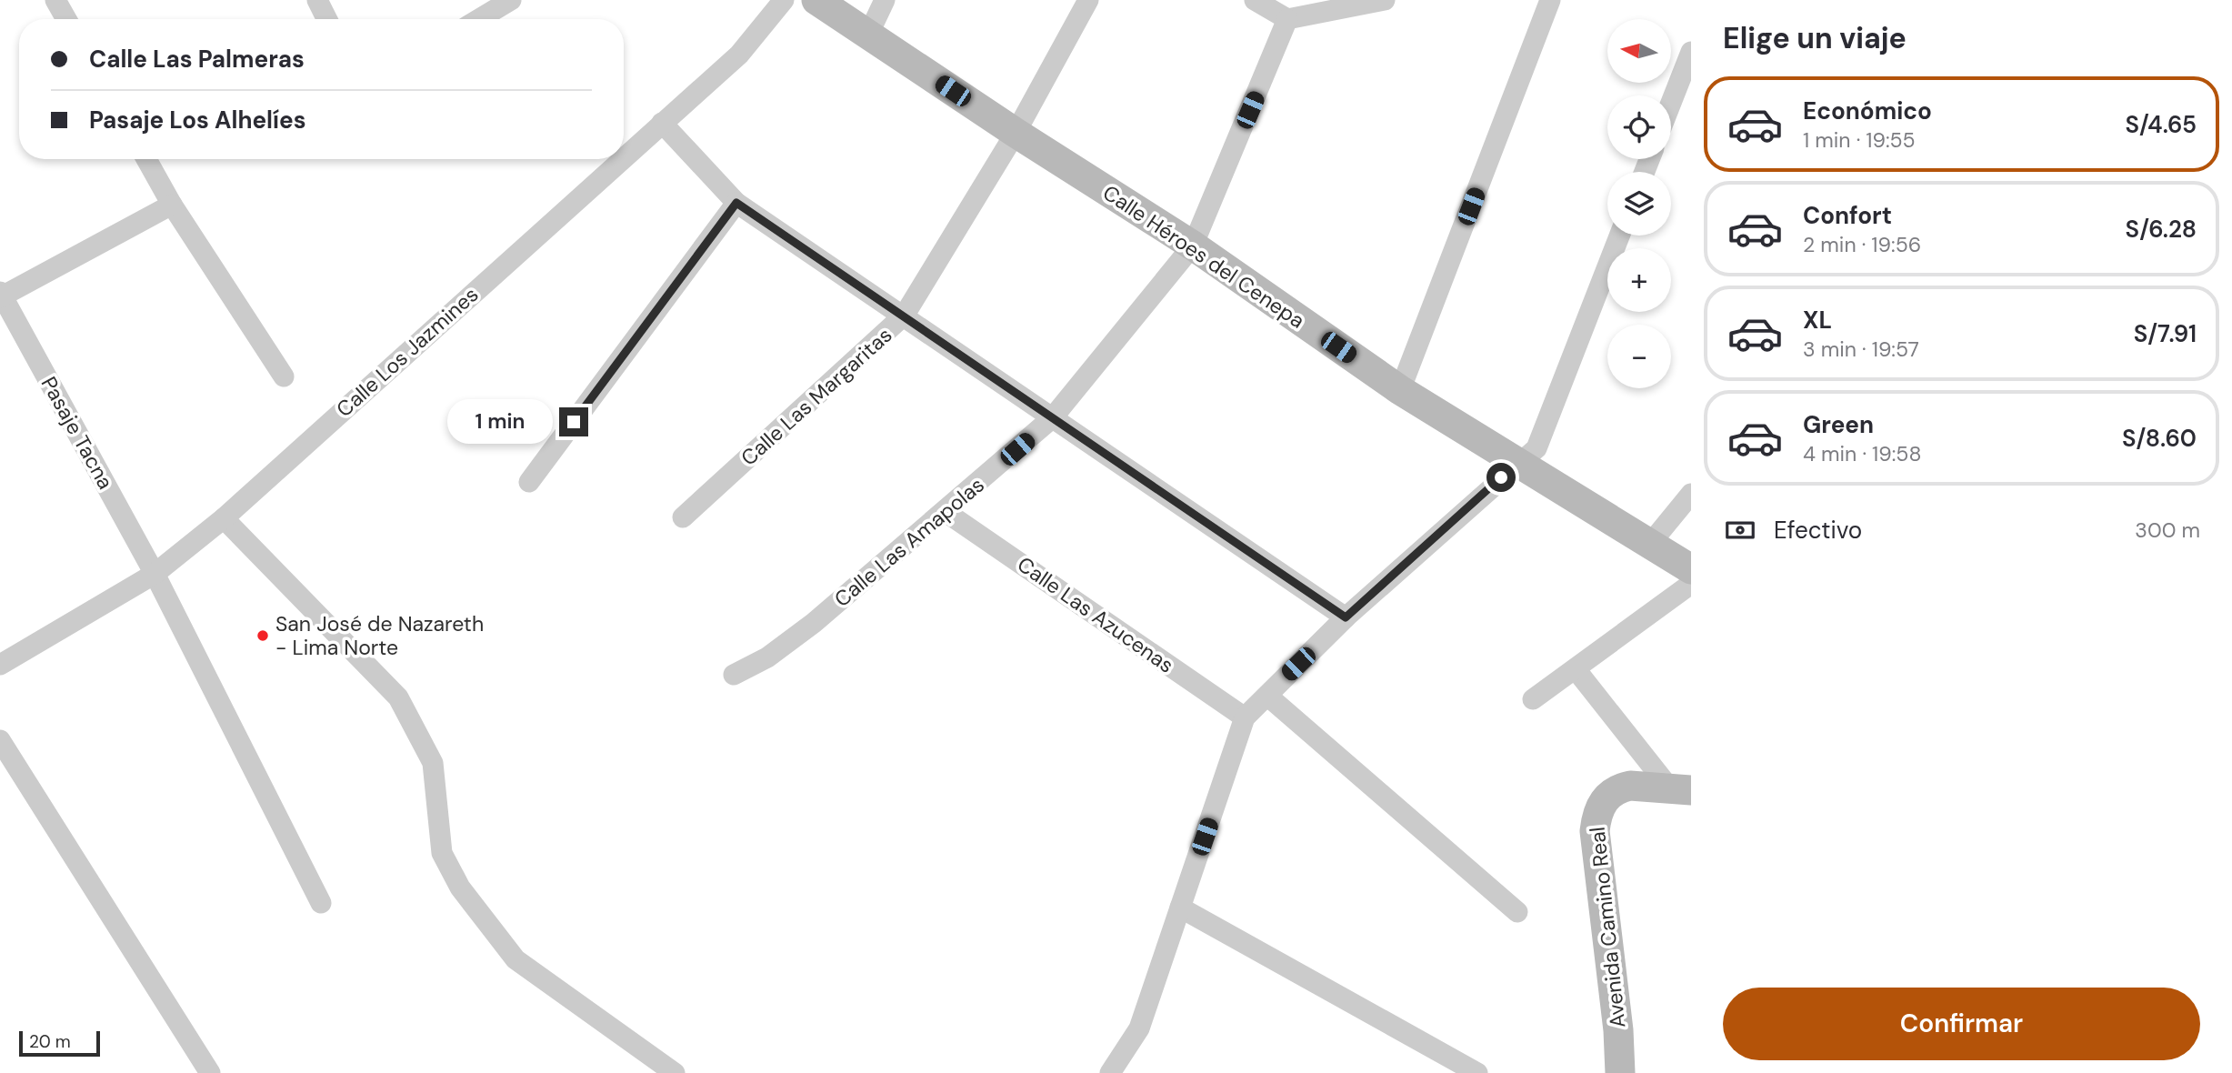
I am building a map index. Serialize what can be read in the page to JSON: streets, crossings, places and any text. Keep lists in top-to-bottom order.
{
  "streets": {
    "street": [
      "Calle Héroes del Cenepa",
      "Calle Los Jazmines",
      "Calle Las Margaritas",
      "Pasaje Tacna",
      "Calle Las Amapolas",
      "Calle Las Azucenas",
      "Avenida Camino Real"
    ]
  },
  "crossings": [
    ["Calle Héroes del Cenepa", "Calle Las Margaritas"],
    ["Calle Héroes del Cenepa", "Calle Las Amapolas"],
    ["Calle Los Jazmines", "Pasaje Tacna"],
    ["Calle Las Amapolas", "Calle Las Azucenas"]
  ],
  "places": ["San José de Nazareth - Lima Norte"],
  "scale_bar": "20 m",
  "north": "left",
  "page": {
    "heading": "Elige un viaje",
    "map_buttons": ["+", "−"],
    "banner": ["Calle Las Palmeras", "Pasaje Los Alhelíes"],
    "list": [
      {
        "name": "Económico",
        "note": "1 min · 19:55",
        "value": "S/4.65"
      },
      {
        "name": "Confort",
        "note": "2 min · 19:56",
        "value": "S/6.28"
      },
      {
        "name": "XL",
        "note": "3 min · 19:57",
        "value": "S/7.91"
      },
      {
        "name": "Green",
        "note": "4 min · 19:58",
        "value": "S/8.60"
      }
    ],
    "bubble": "1 min",
    "pay": ["Efectivo", "300 m"],
    "buttons": "Confirmar",
    "scale": "20 m"
  }
}
